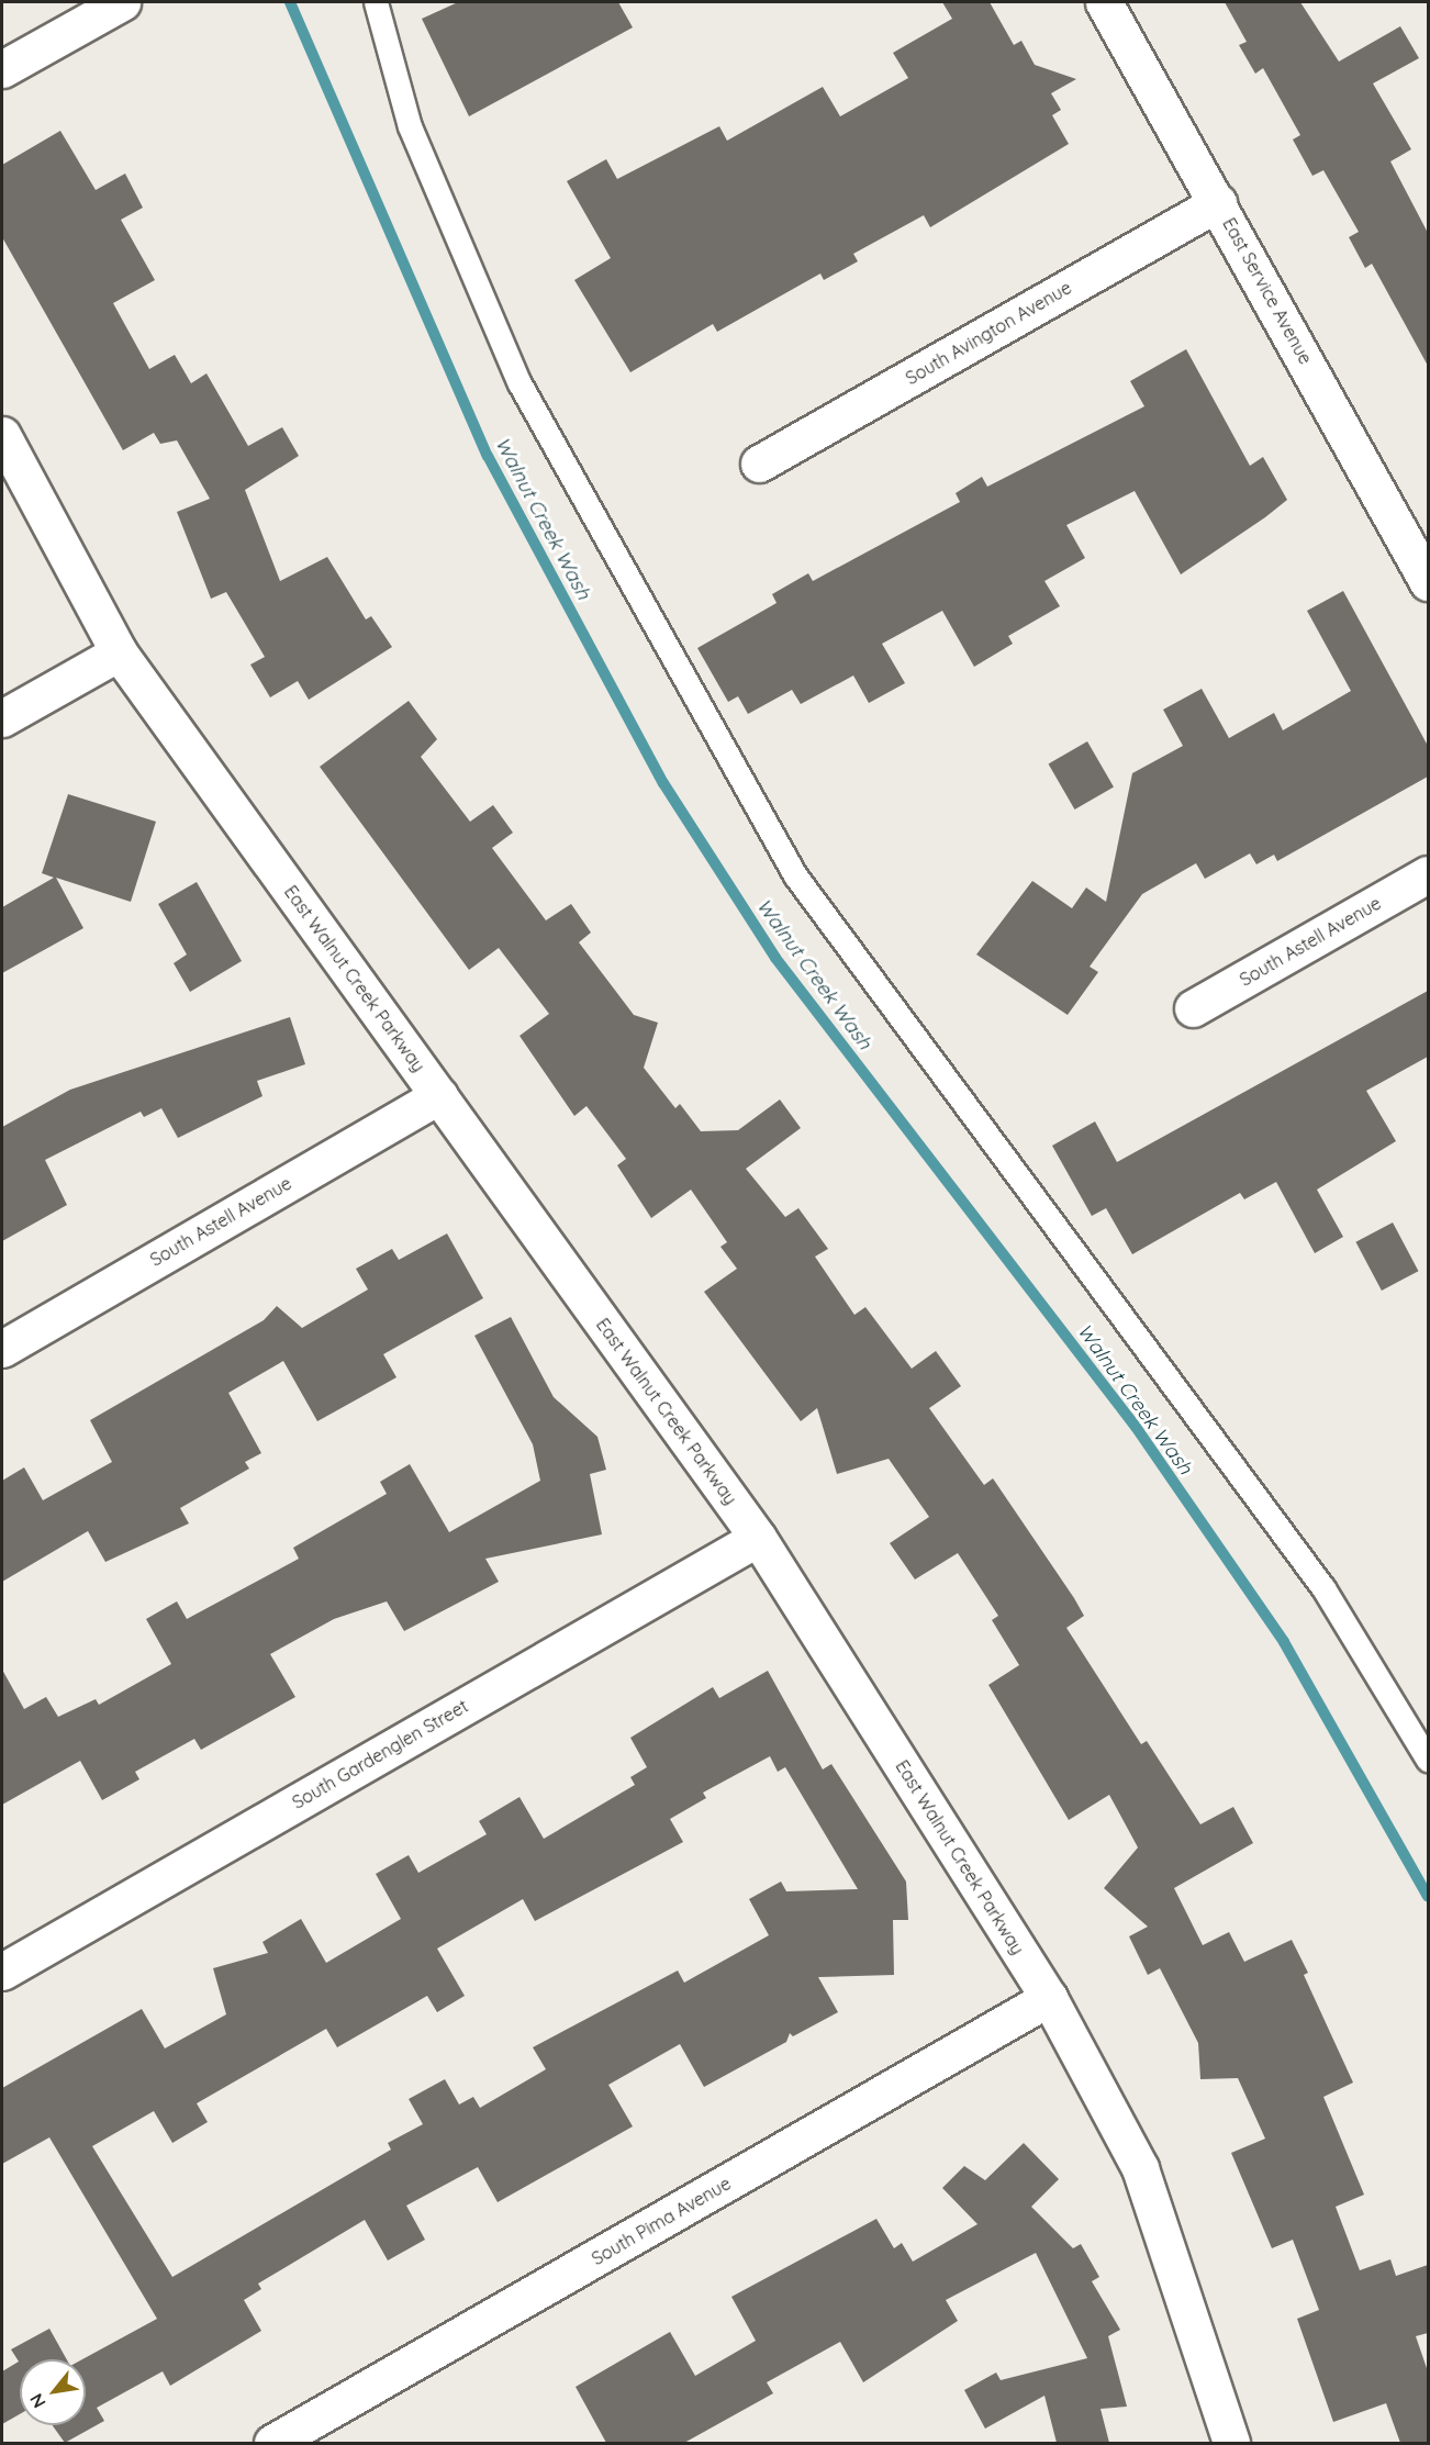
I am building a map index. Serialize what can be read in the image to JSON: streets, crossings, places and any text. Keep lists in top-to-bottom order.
{
  "streets": {
    "street": [
      "East Service Avenue",
      "South Avington Avenue",
      "South Astell Avenue",
      "East Walnut Creek Parkway",
      "South Gardenglen Street",
      "South Pima Avenue"
    ]
  },
  "crossings": [
    ["East Service Avenue", "South Avington Avenue"],
    ["South Astell Avenue", "East Walnut Creek Parkway"],
    ["East Walnut Creek Parkway", "South Gardenglen Street"],
    ["East Walnut Creek Parkway", "South Pima Avenue"]
  ],
  "water": ["Walnut Creek Wash"],
  "north": "bottom left"
}
